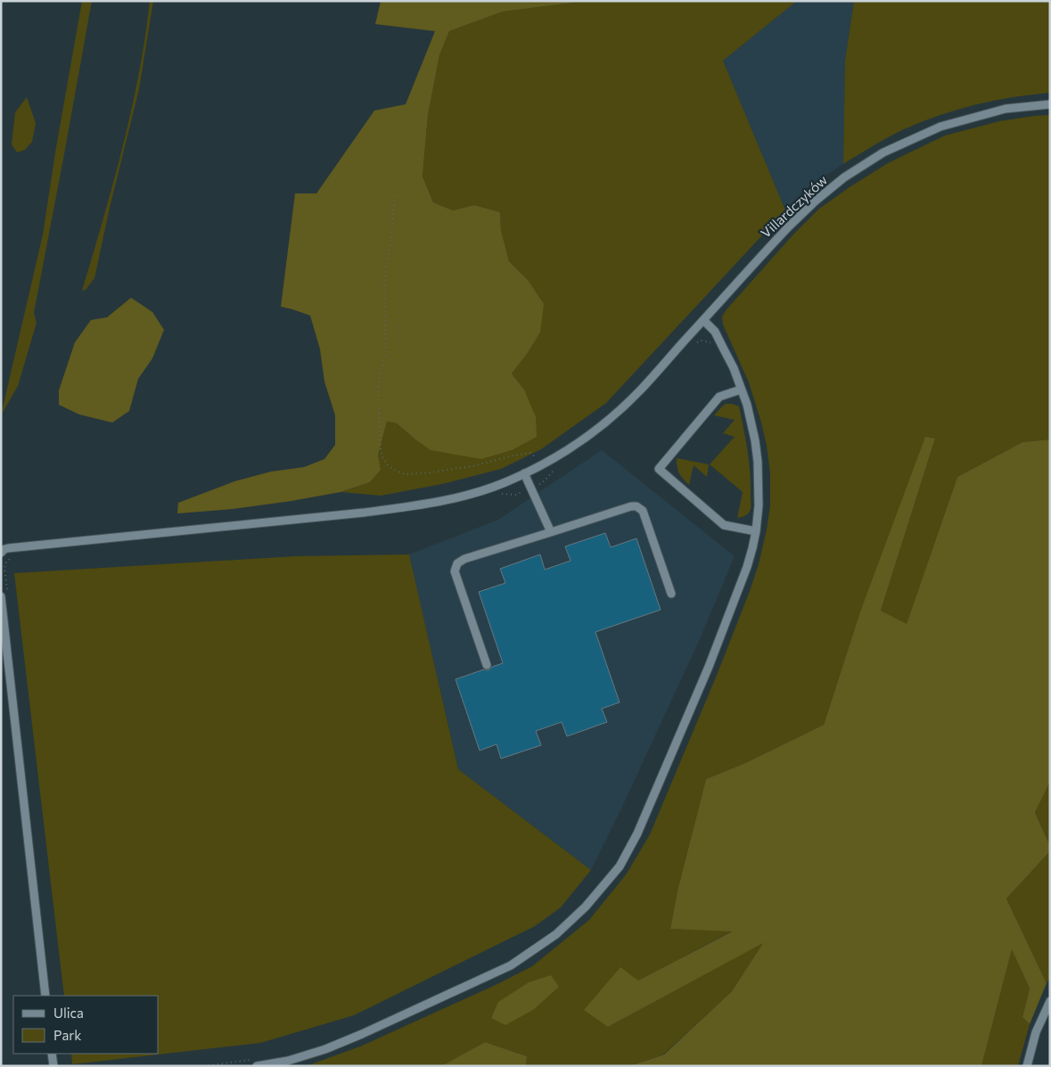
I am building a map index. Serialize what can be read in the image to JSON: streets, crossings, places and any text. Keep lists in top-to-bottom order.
{
  "streets": {
    "street": ["Villardczyków"]
  },
  "legend": ["Ulica", "Park"]
}
